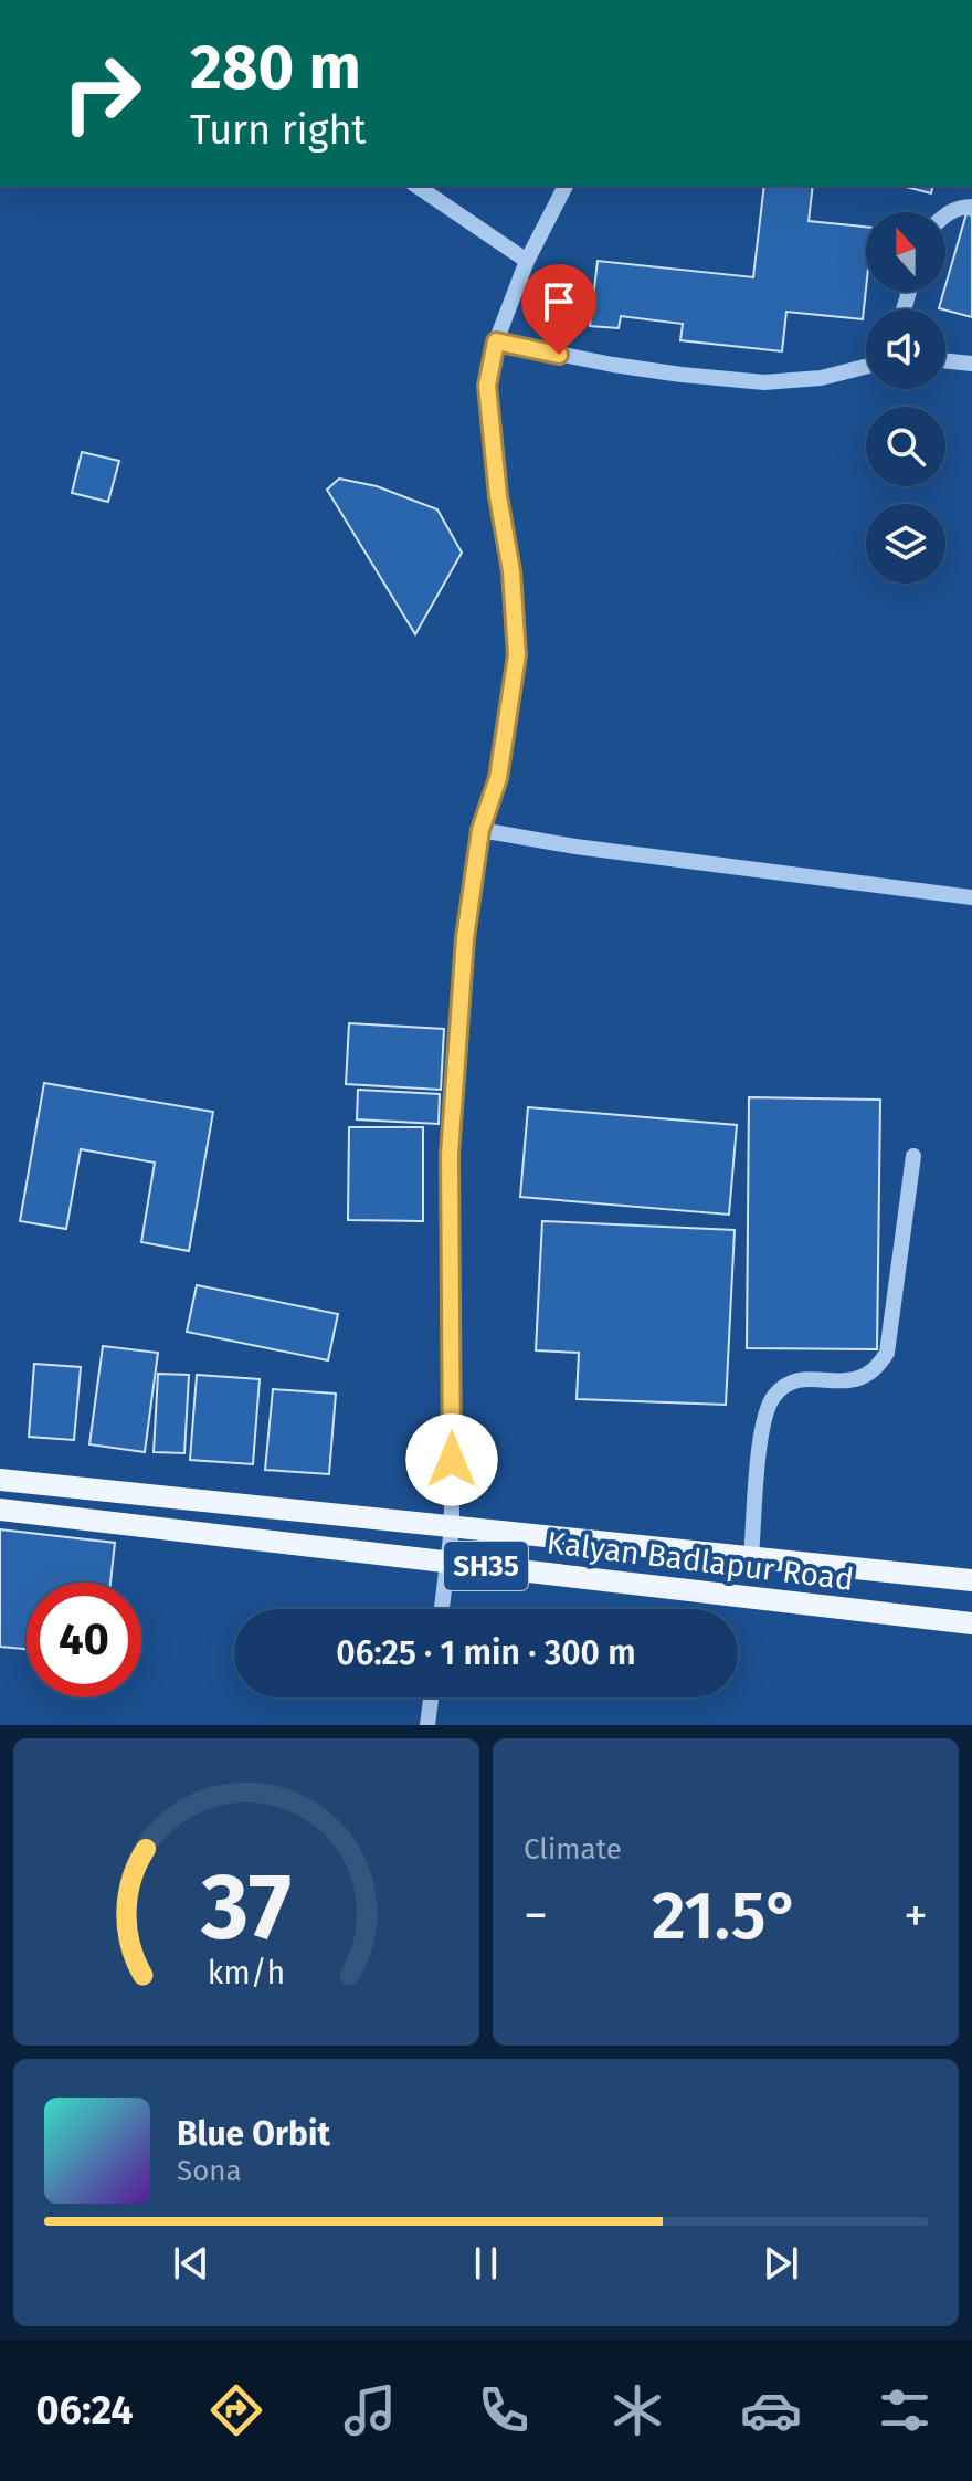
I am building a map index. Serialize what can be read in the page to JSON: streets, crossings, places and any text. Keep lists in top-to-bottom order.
{
  "streets": {
    "main road": ["Kalyan Badlapur Road", "SH35"]
  },
  "north": "top",
  "page": {
    "turn": ["280 m", "Turn right"],
    "limit": "40",
    "trip": "06:25 · 1 min · 300 m",
    "tile": "Climate",
    "heat": ["−", "21.5°", "+"],
    "song": ["Blue Orbit", "Sona"],
    "tabs": "06:24",
    "gauge": ["37", "km/h"]
  }
}
